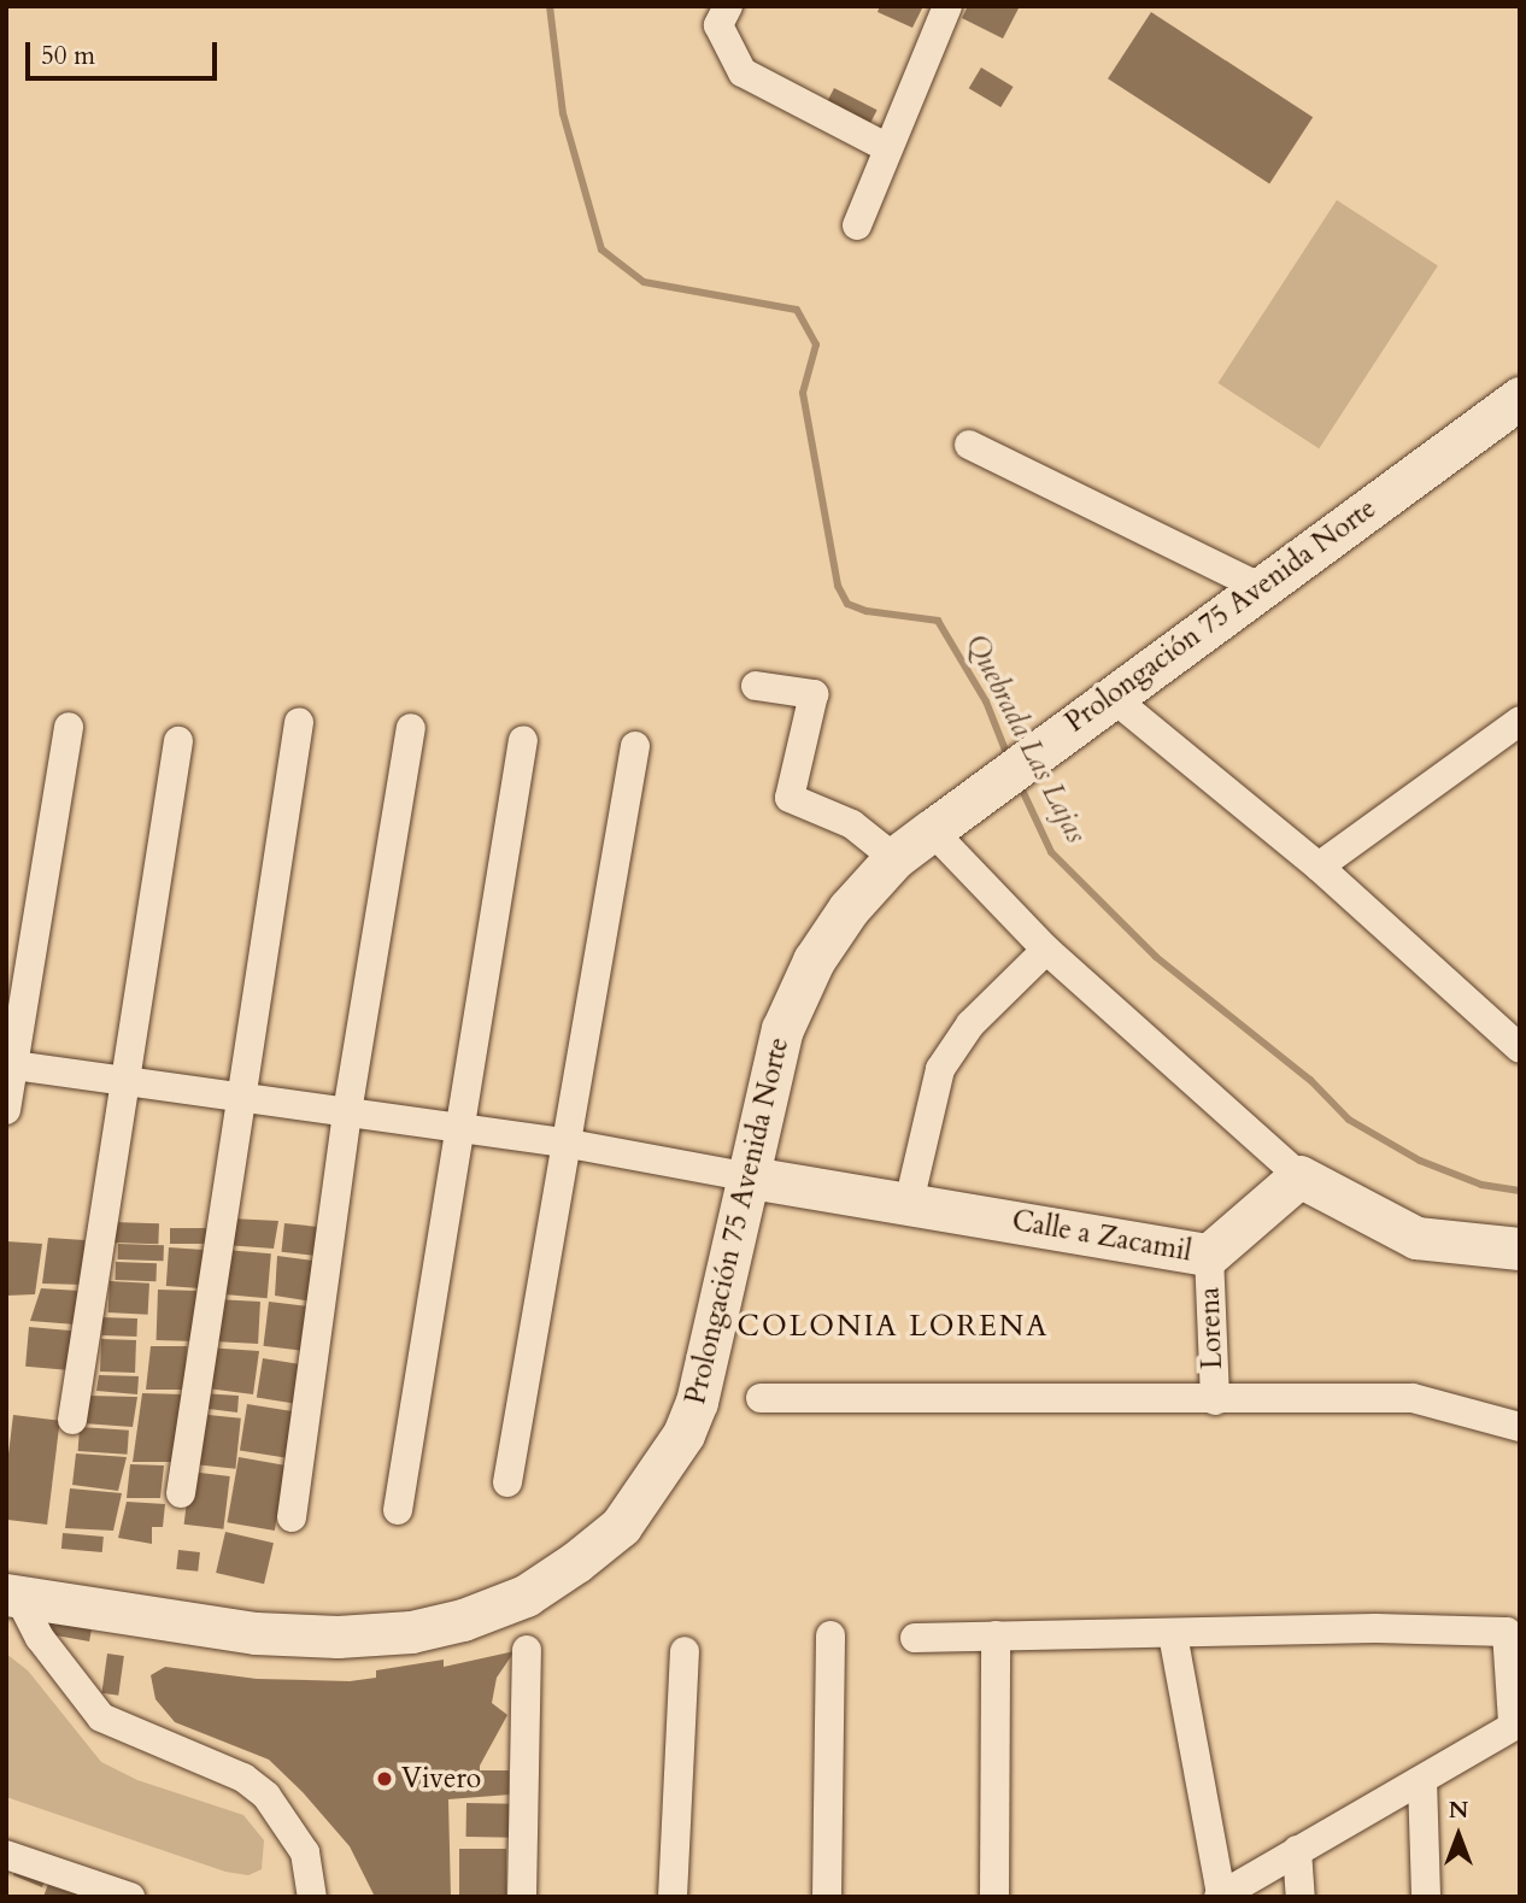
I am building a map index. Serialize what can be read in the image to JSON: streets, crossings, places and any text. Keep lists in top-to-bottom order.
{
  "streets": {
    "main road": ["Prolongación 75 Avenida Norte", "Calle a Zacamil"],
    "street": ["Lorena"]
  },
  "crossings": [
    ["Prolongación 75 Avenida Norte", "Calle a Zacamil"],
    ["Calle a Zacamil", "Lorena"]
  ],
  "districts": ["COLONIA LORENA"],
  "water": ["Quebrada Las Lajas"],
  "places": ["Vivero"],
  "scale_bar": "50 m",
  "north": "top"
}
